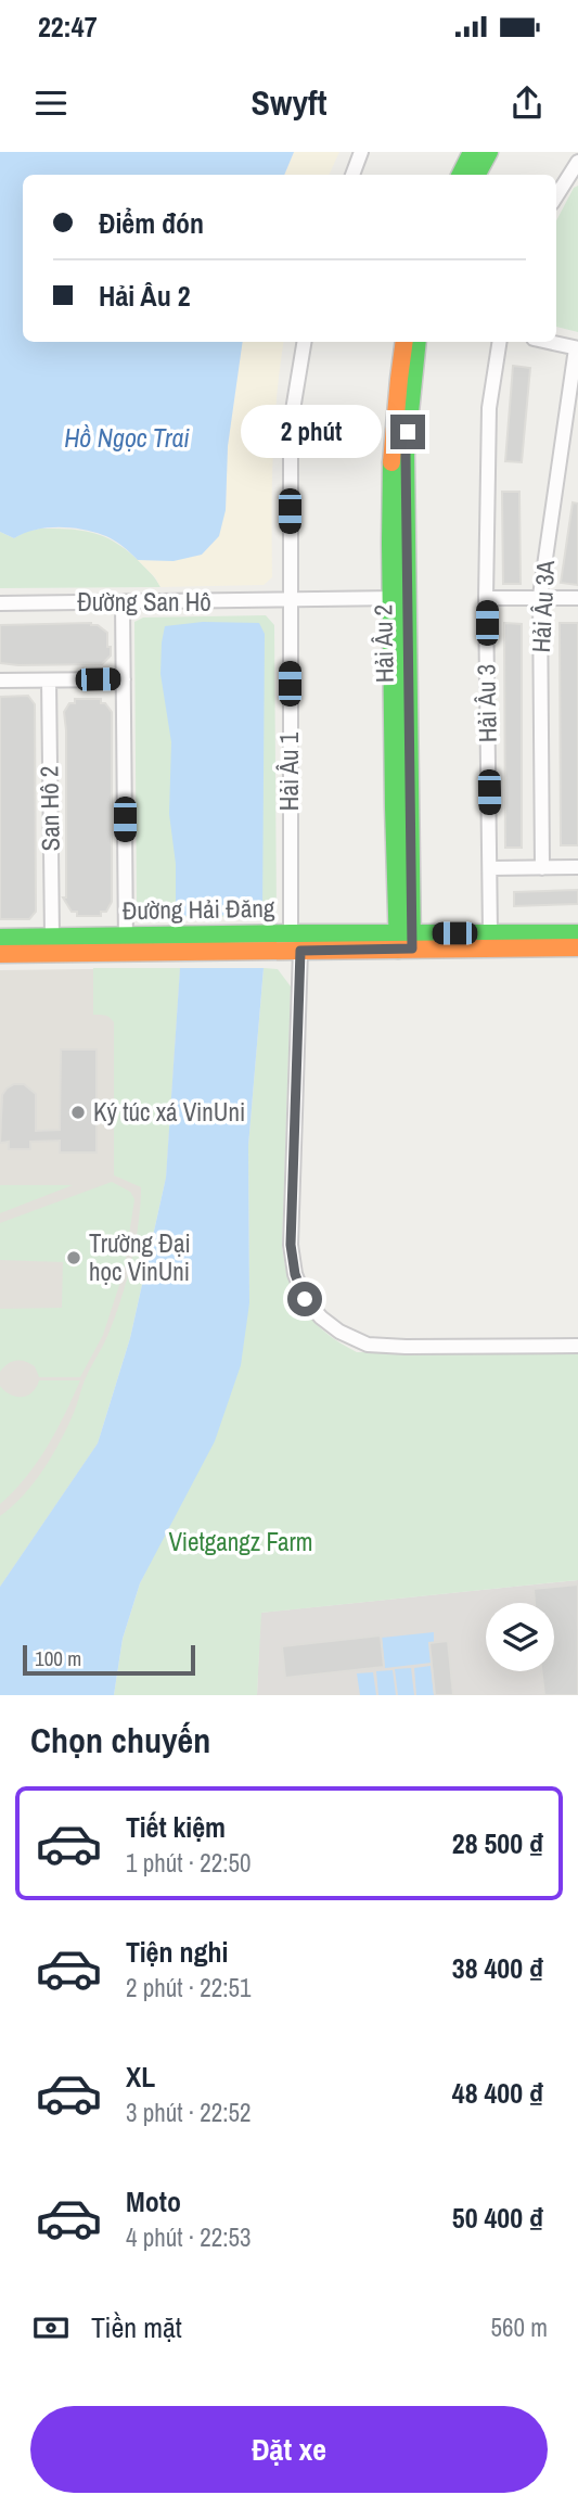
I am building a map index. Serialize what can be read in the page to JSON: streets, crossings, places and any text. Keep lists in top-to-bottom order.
{
  "streets": {
    "street": [
      "Đường San Hô",
      "Hải Âu 3A",
      "Hải Âu 2",
      "Hải Âu 3",
      "Hải Âu 1",
      "San Hô 2",
      "Đường Hải Đăng"
    ]
  },
  "crossings": [
    ["Đường San Hô", "Hải Âu 2"],
    ["Đường San Hô", "Hải Âu 1"],
    ["Hải Âu 2", "Đường Hải Đăng"],
    ["Hải Âu 1", "Đường Hải Đăng"],
    ["San Hô 2", "Đường Hải Đăng"]
  ],
  "water": ["Hồ Ngọc Trai"],
  "parks": ["Vietgangz Farm"],
  "places": ["Ký túc xá VinUni", "Trường Đại học VinUni"],
  "scale_bar": "100 m",
  "page": {
    "status": "22:47",
    "header": "Swyft",
    "banner": ["Điểm đón", "Hải Âu 2"],
    "bubble": "2 phút",
    "scale": "100 m",
    "heading": "Chọn chuyến",
    "list": [
      {
        "name": "Tiết kiệm",
        "note": "1 phút · 22:50",
        "value": "28 500 ₫"
      },
      {
        "name": "Tiện nghi",
        "note": "2 phút · 22:51",
        "value": "38 400 ₫"
      },
      {
        "name": "XL",
        "note": "3 phút · 22:52",
        "value": "48 400 ₫"
      },
      {
        "name": "Moto",
        "note": "4 phút · 22:53",
        "value": "50 400 ₫"
      }
    ],
    "pay": ["Tiền mặt", "560 m"],
    "buttons": "Đặt xe"
  }
}
